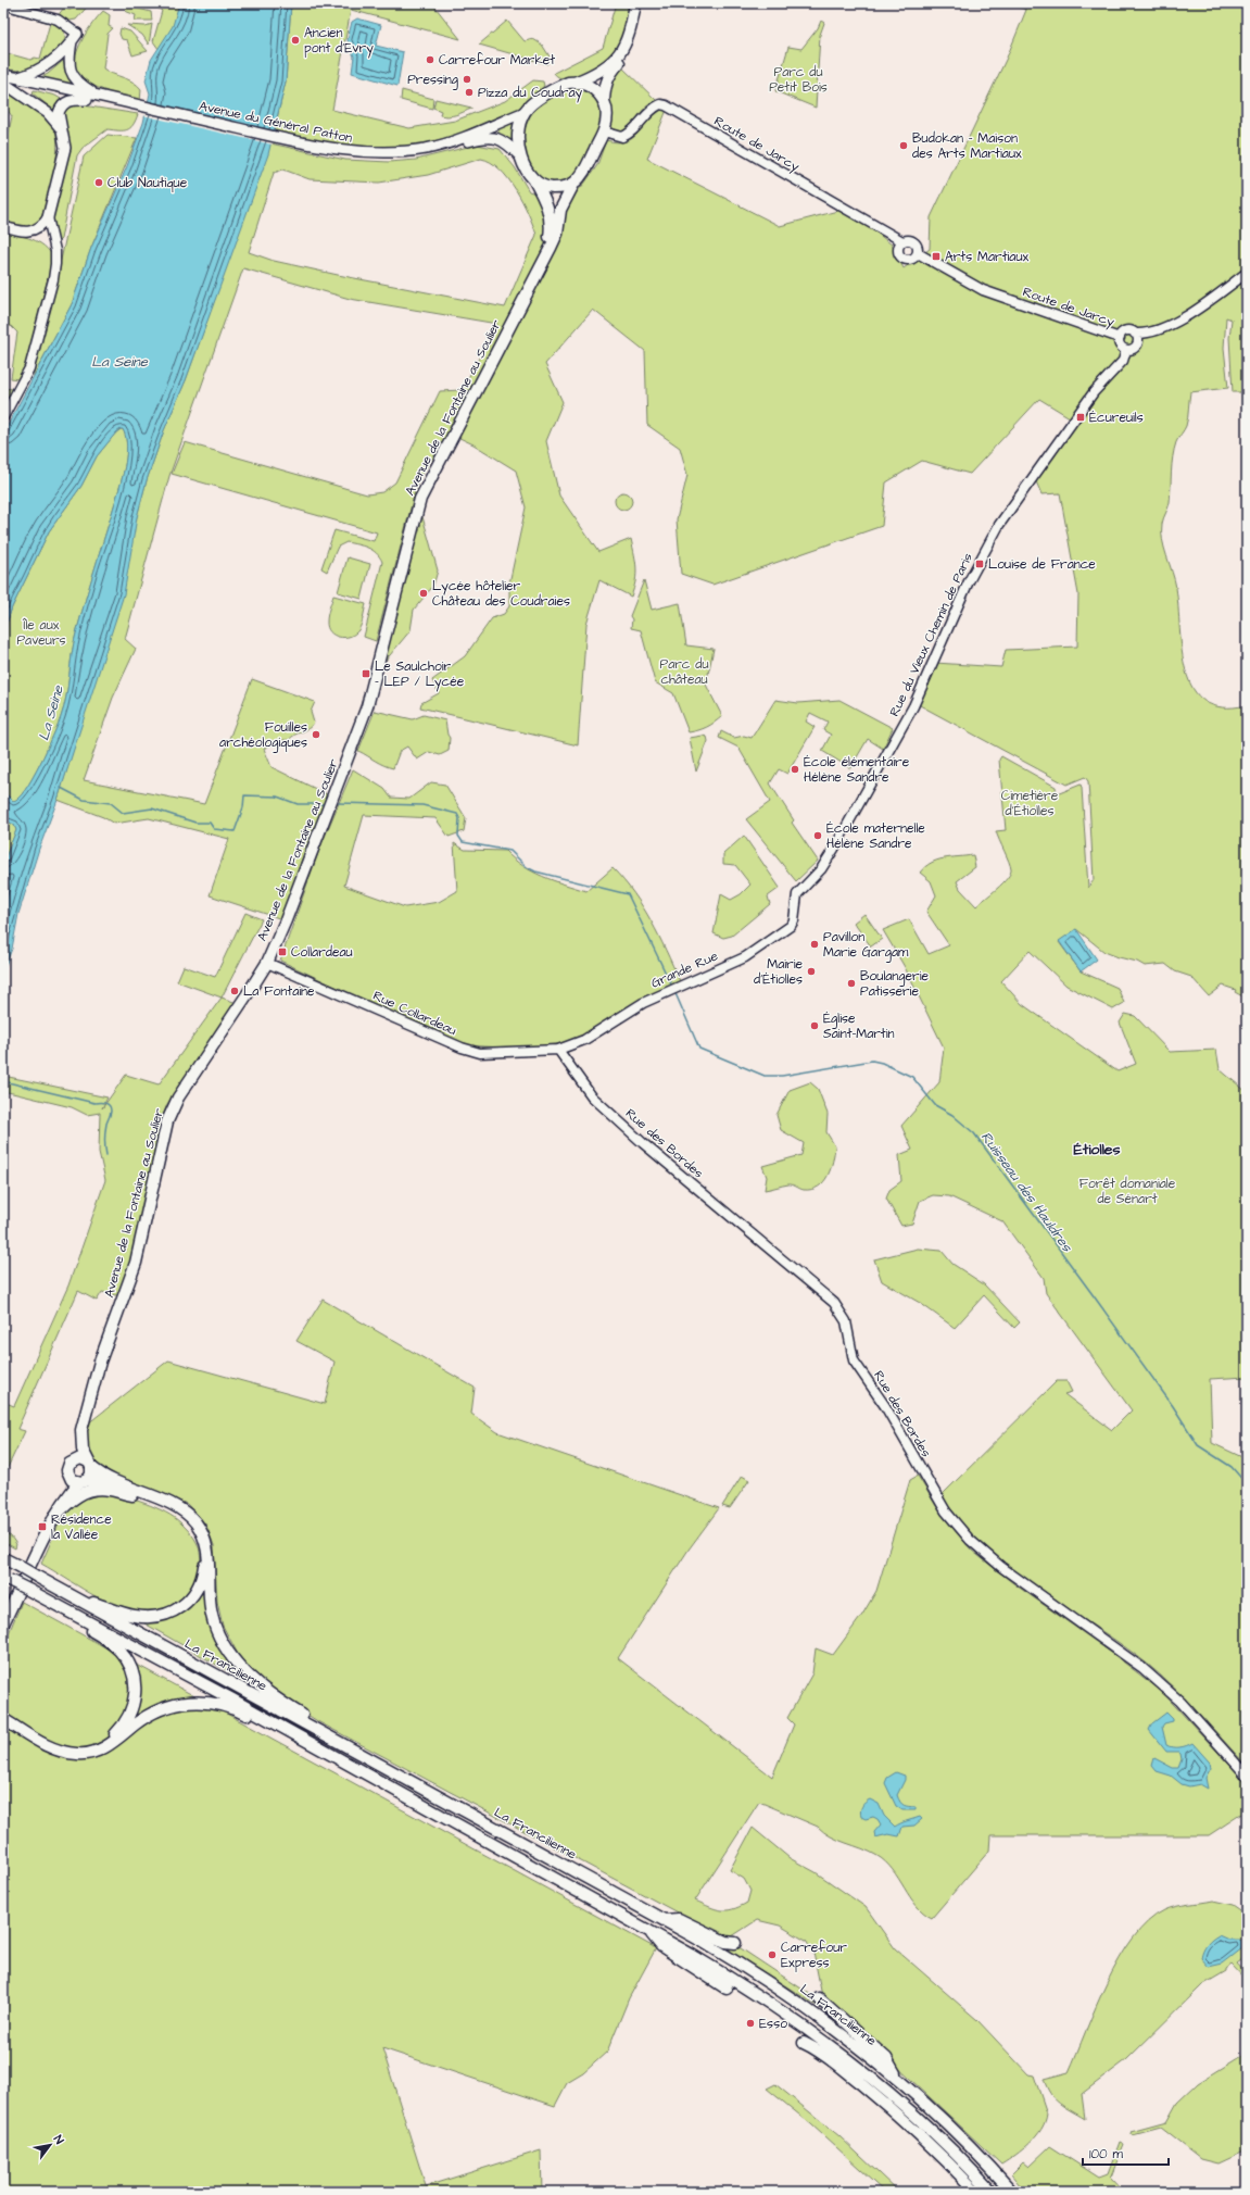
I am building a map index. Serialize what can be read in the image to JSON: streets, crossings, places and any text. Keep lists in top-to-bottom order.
{
  "streets": {
    "main road": ["Avenue du Général Patton", "Avenue de la Fontaine au Soulier", "La Francilienne"],
    "street": [
      "Route de Jarcy",
      "Rue du Vieux Chemin de Paris",
      "Grande Rue",
      "Rue Collardeau",
      "Rue des Bordes"
    ]
  },
  "crossings": [
    ["Avenue du Général Patton", "Route de Jarcy"],
    ["Avenue du Général Patton", "Avenue de la Fontaine au Soulier"],
    ["Route de Jarcy", "Avenue de la Fontaine au Soulier"],
    ["Route de Jarcy", "Rue du Vieux Chemin de Paris"],
    ["Avenue de la Fontaine au Soulier", "Rue Collardeau"],
    ["Rue du Vieux Chemin de Paris", "Grande Rue"],
    ["Grande Rue", "Rue Collardeau"],
    ["Grande Rue", "Rue des Bordes"],
    ["Rue Collardeau", "Rue des Bordes"]
  ],
  "districts": ["Étiolles"],
  "water": ["La Seine", "Ruisseau des Hauldres"],
  "parks": [
    "Parc du Petit Bois",
    "Île aux Paveurs",
    "Parc du château",
    "Cimetière d'Étiolles",
    "Forêt domaniale de Sénart"
  ],
  "places": {
    "other": [
      "Ancien pont d'Evry",
      "Carrefour Market",
      "Pressing",
      "Pizza du Coudray",
      "Budokan - Maison des Arts Martiaux",
      "Club Nautique",
      "Lycée hôtelier Château des Coudraies",
      "Fouilles archéologiques",
      "École élémentaire Hélène Sandre",
      "École maternelle Hélène Sandre",
      "Pavillon Marie Gargam",
      "Mairie d'Étiolles",
      "Boulangerie Patisserie",
      "La Fontaine",
      "Église Saint-Martin",
      "Carrefour Express",
      "Esso"
    ],
    "transit": [
      "Arts Martiaux",
      "Écureuils",
      "Louise de France",
      "Le Saulchoir - LEP / Lycée",
      "Collardeau",
      "Résidence la Vallée"
    ]
  },
  "scale_bar": "100 m",
  "north": "top right"
}
